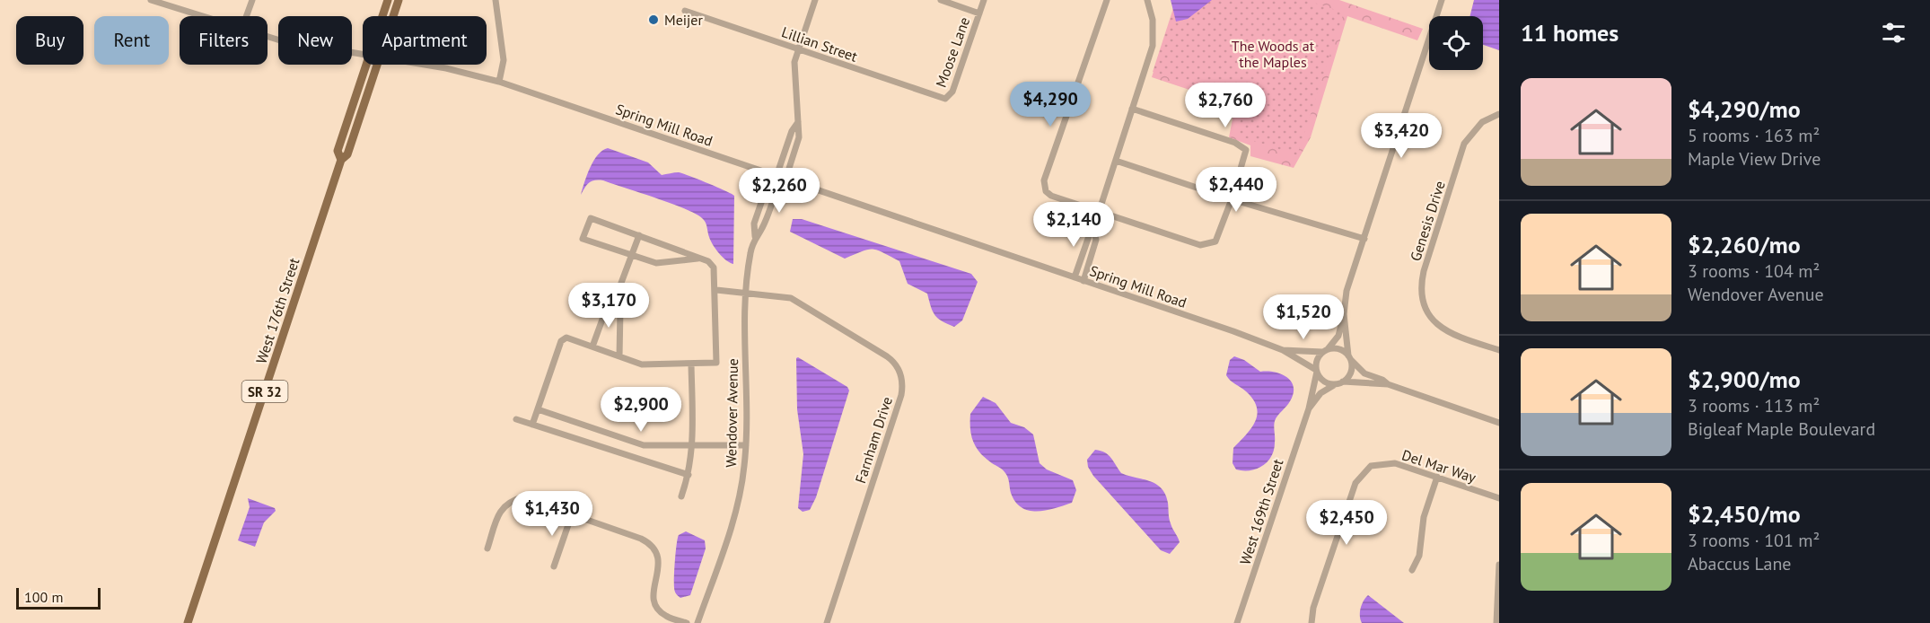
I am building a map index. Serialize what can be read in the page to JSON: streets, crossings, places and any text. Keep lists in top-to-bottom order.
{
  "streets": {
    "main road": ["West 176th Street", "SR 32"],
    "street": [
      "Lillian Street",
      "Moose Lane",
      "Spring Mill Road",
      "Genesis Drive",
      "Wendover Avenue",
      "Farnham Drive",
      "Del Mar Way",
      "West 169th Street"
    ]
  },
  "crossings": [
    ["Lillian Street", "Moose Lane"],
    ["Lillian Street", "Wendover Avenue"],
    ["Spring Mill Road", "Wendover Avenue"],
    ["Spring Mill Road", "West 169th Street"],
    ["Wendover Avenue", "Farnham Drive"]
  ],
  "parks": ["The Woods at the Maples"],
  "places": ["Meijer"],
  "scale_bar": "100 m",
  "page": {
    "heading": "11 homes",
    "chip": [
      "Buy",
      "Rent",
      "Filters",
      "New",
      "Apartment"
    ],
    "list": [
      {
        "name": "$4,290/mo",
        "note": "5 rooms · 163 m² · Maple View Drive"
      },
      {
        "name": "$2,260/mo",
        "note": "3 rooms · 104 m² · Wendover Avenue"
      },
      {
        "name": "$2,900/mo",
        "note": "3 rooms · 113 m² · Bigleaf Maple Boulevard"
      },
      {
        "name": "$2,450/mo",
        "note": "3 rooms · 101 m² · Abaccus Lane"
      }
    ],
    "price": [
      "$4,290",
      "$2,760",
      "$3,420",
      "$2,440",
      "$2,260",
      "$2,140",
      "$3,170",
      "$1,520",
      "$2,900",
      "$1,430",
      "$2,450"
    ],
    "scale": "100 m"
  }
}
